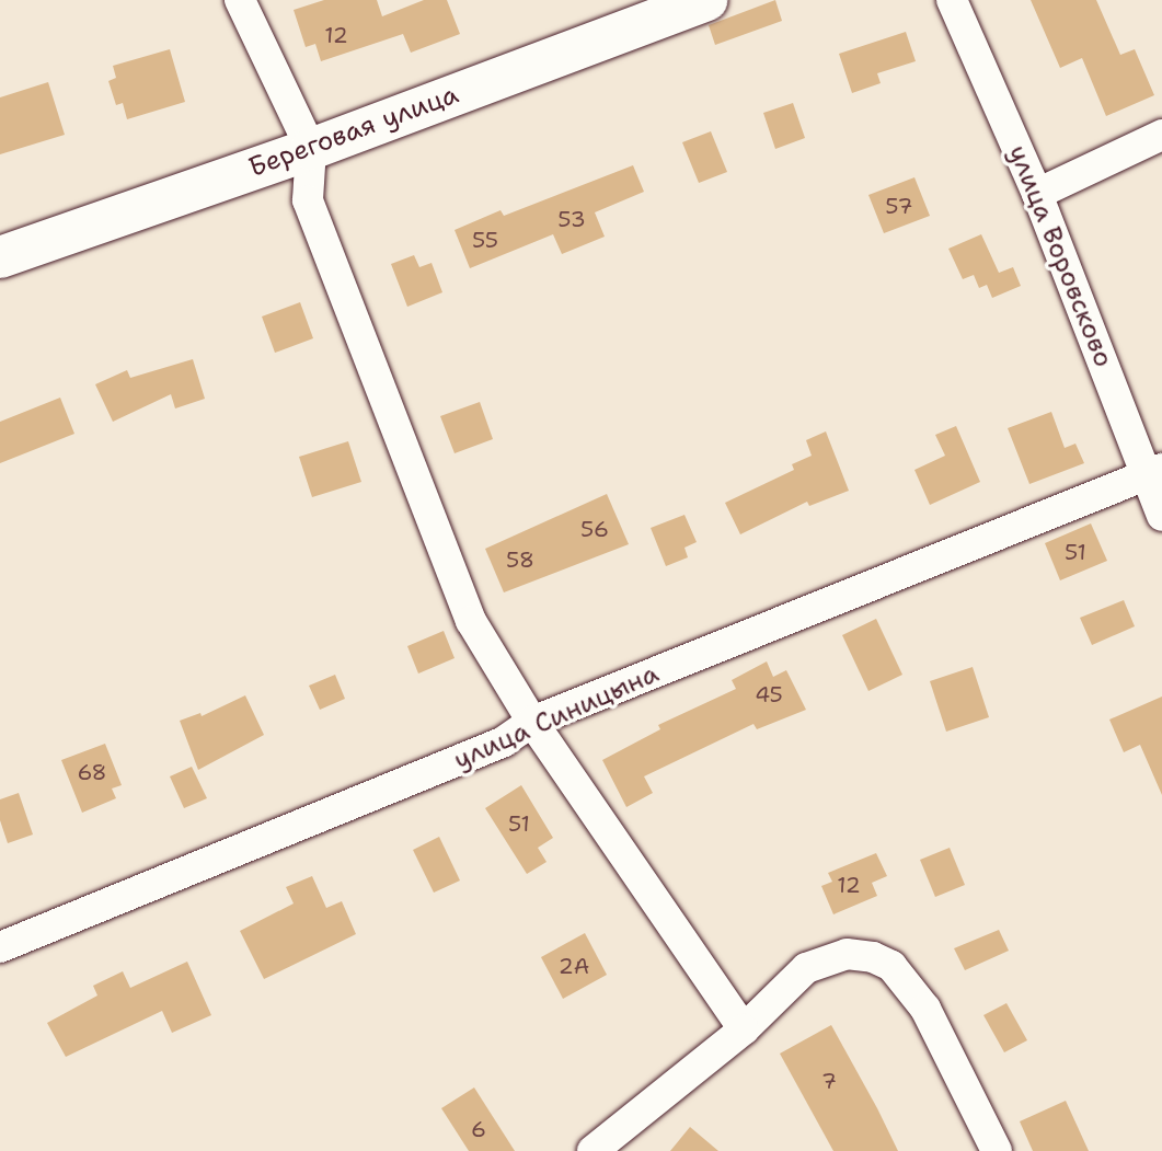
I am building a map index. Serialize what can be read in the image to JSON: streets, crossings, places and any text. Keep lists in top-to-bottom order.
{
  "streets": {
    "main road": ["Береговая улица"],
    "street": ["улица Воровсково", "улица Синицына"]
  },
  "crossings": [
    ["улица Воровсково", "улица Синицына"]
  ],
  "house_numbers": [
    "12",
    "57",
    "53",
    "55",
    "56",
    "51",
    "58",
    "45",
    "68",
    "51",
    "12",
    "2А",
    "7",
    "6"
  ]
}
